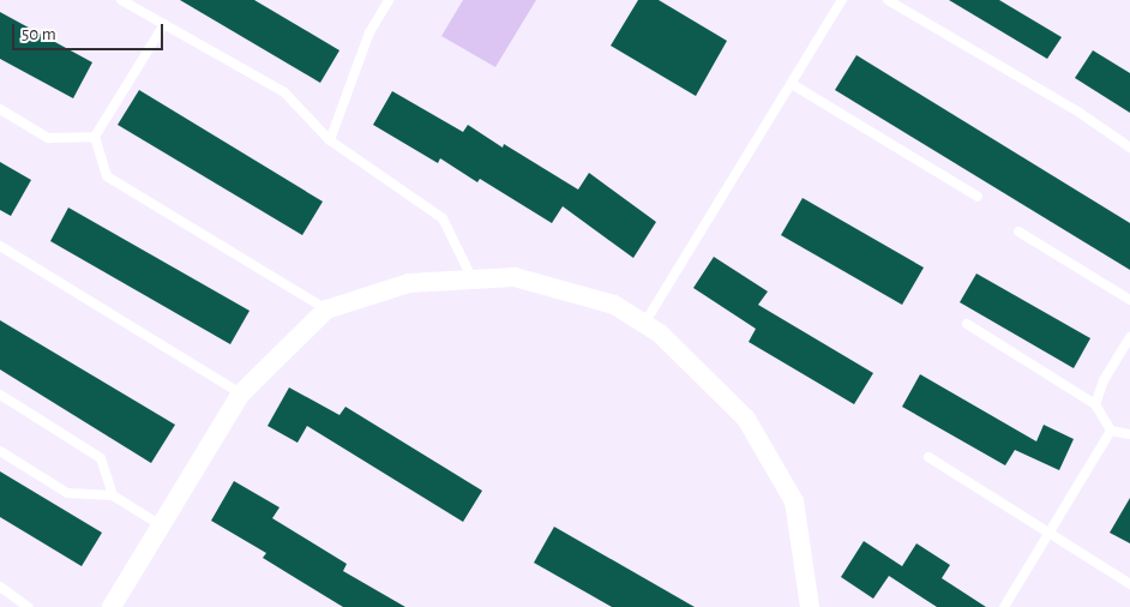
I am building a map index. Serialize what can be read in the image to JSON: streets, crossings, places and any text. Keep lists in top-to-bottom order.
{
  "scale_bar": "50 m"
}
